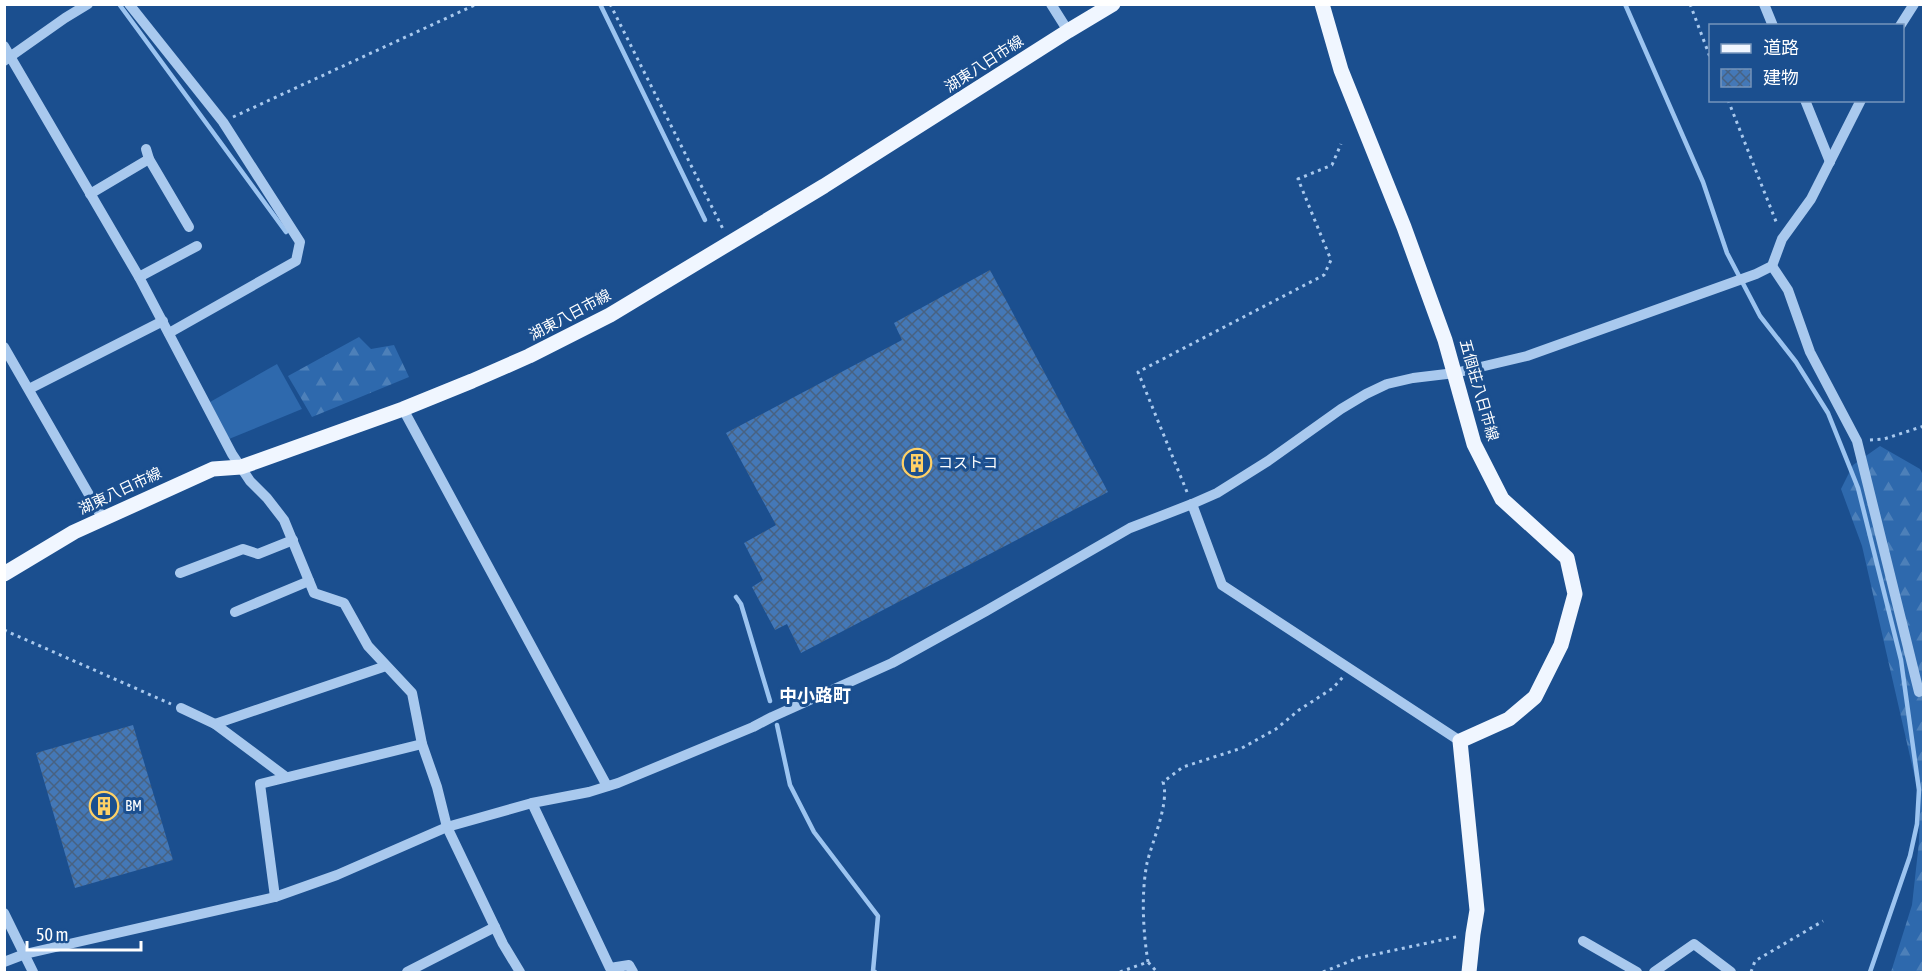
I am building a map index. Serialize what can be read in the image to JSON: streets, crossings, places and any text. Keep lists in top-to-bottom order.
{
  "streets": {
    "main road": ["湖東八日市線", "五個荘八日市線"]
  },
  "districts": ["中小路町"],
  "places": {
    "building": ["コストコ", "BM"]
  },
  "legend": ["道路", "建物"],
  "scale_bar": "50 m"
}
